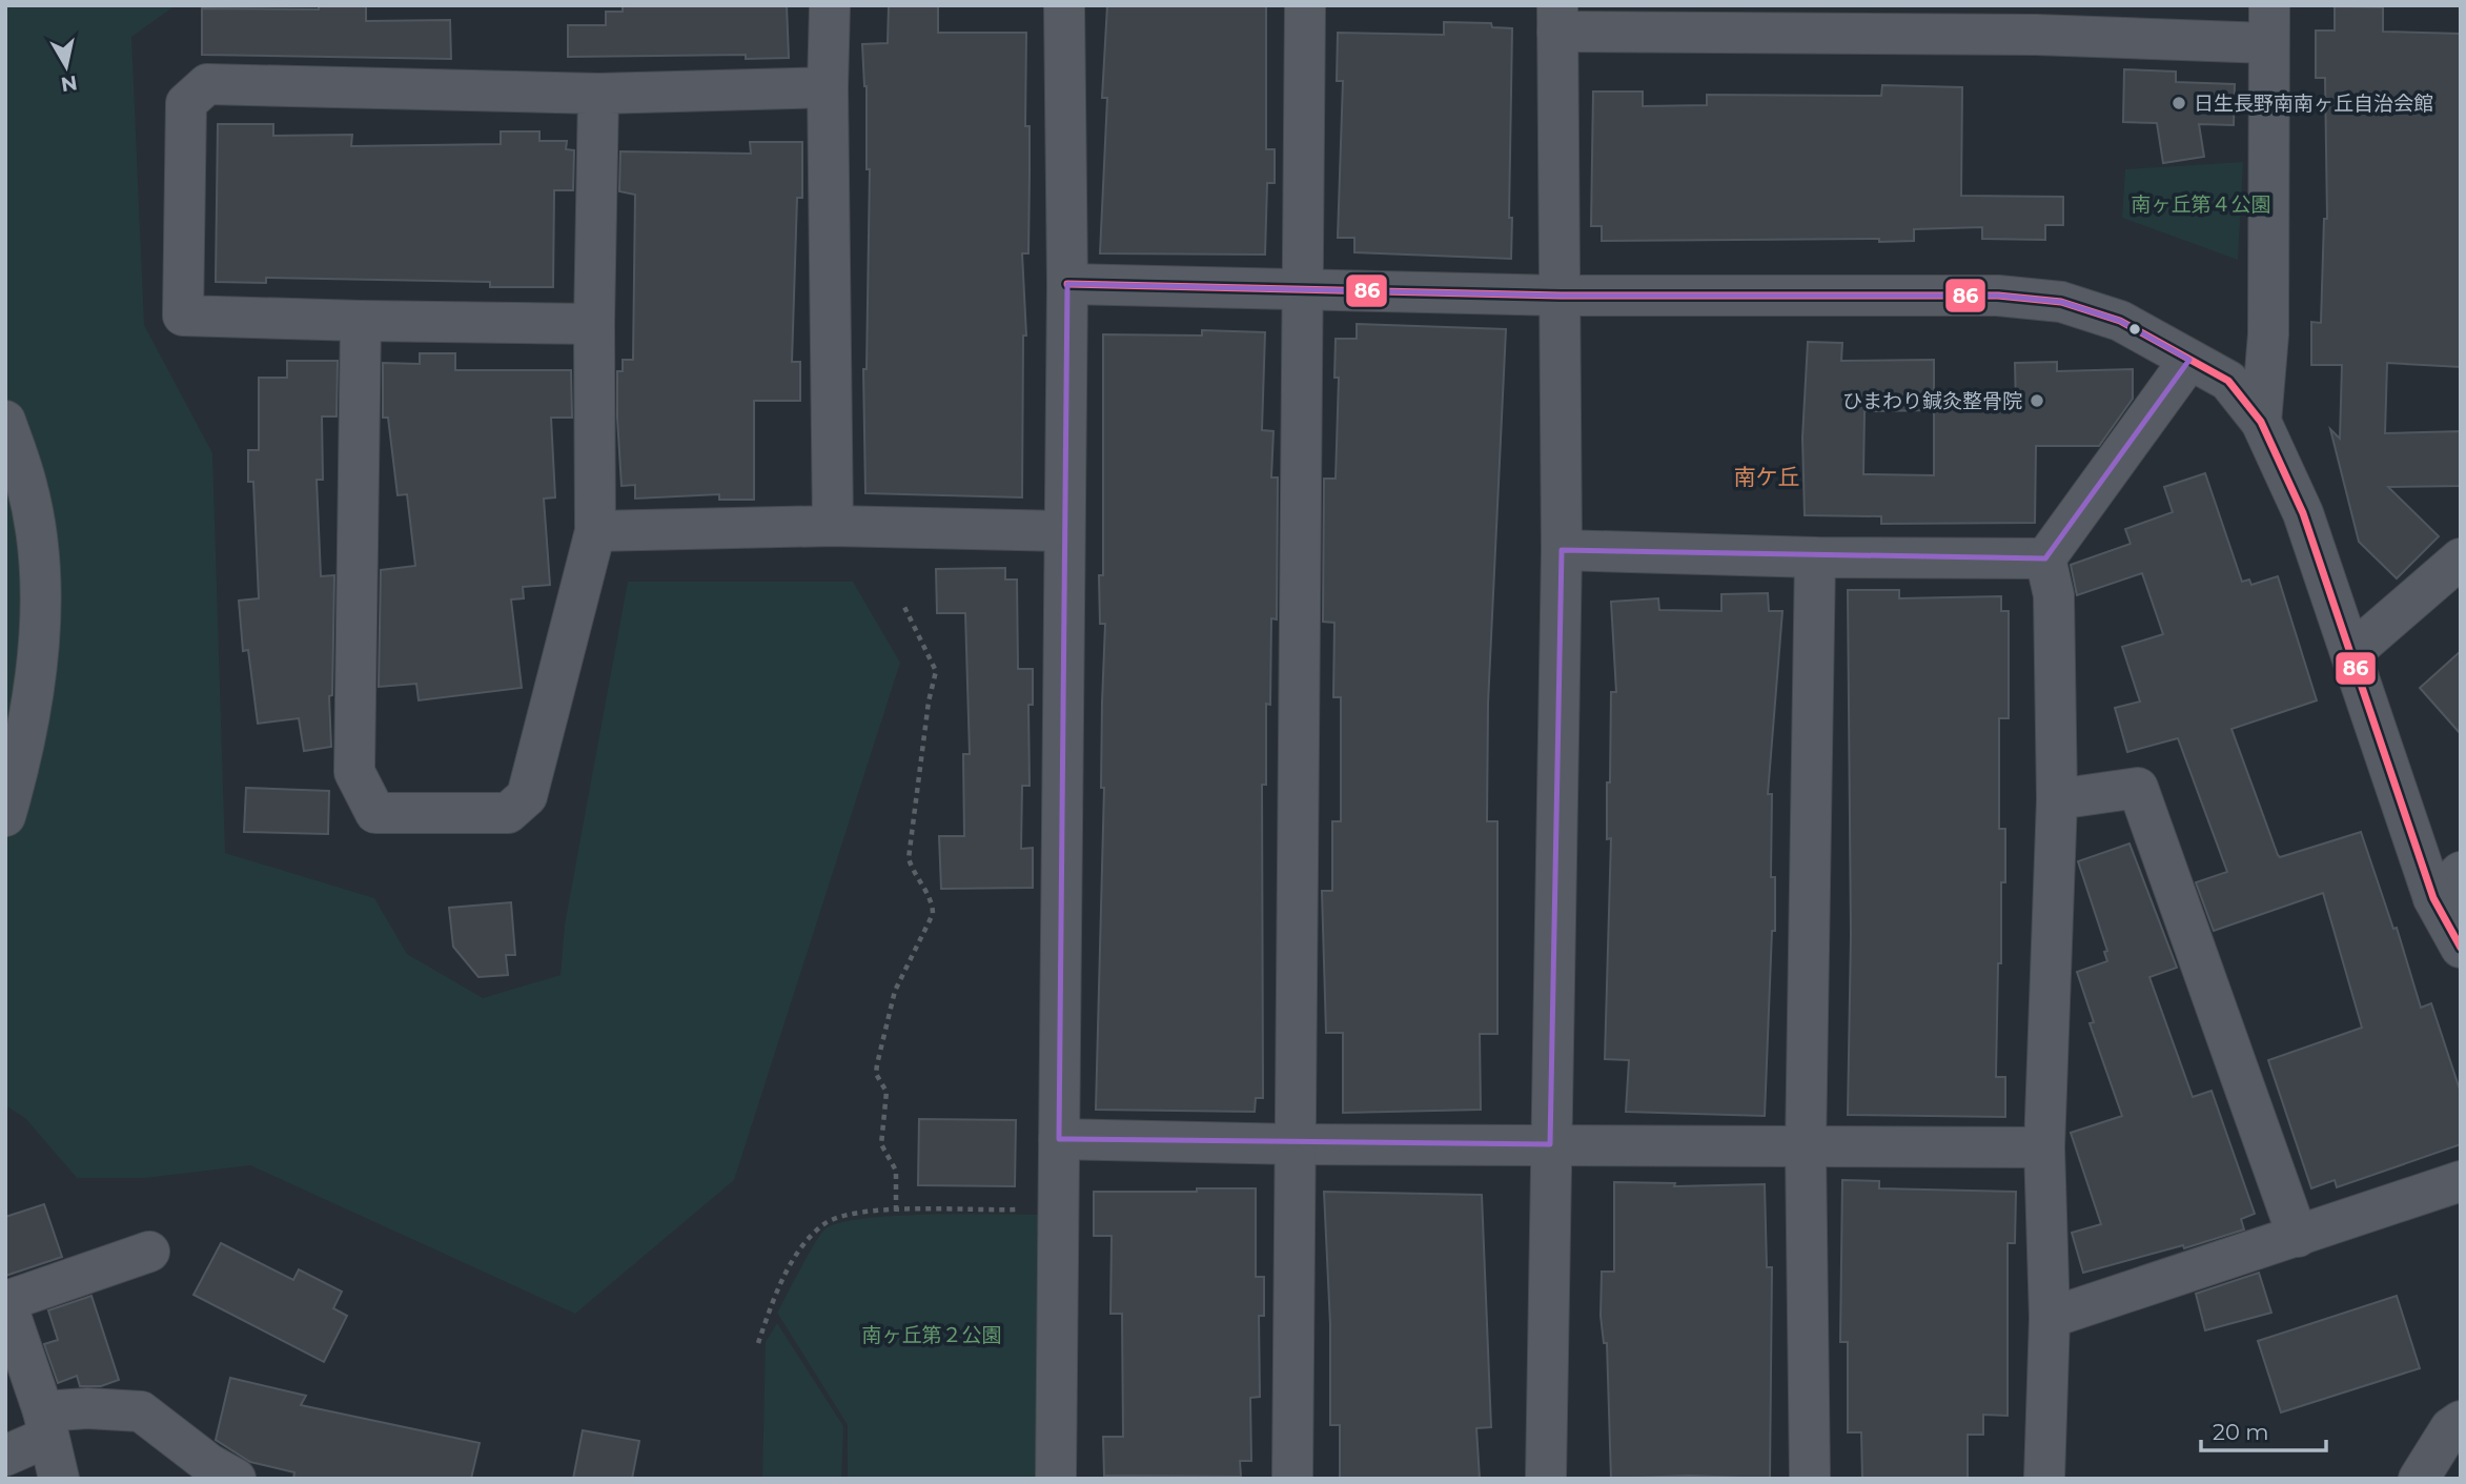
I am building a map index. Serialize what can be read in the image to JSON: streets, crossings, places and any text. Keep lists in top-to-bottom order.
{
  "districts": ["南ケ丘"],
  "parks": ["南ヶ丘第４公園", "南ヶ丘第２公園"],
  "places": ["日生長野南南ヶ丘自治会館", "ひまわり鍼灸整骨院"],
  "lines": ["transit line 86"],
  "scale_bar": "20 m",
  "north": "bottom"
}
